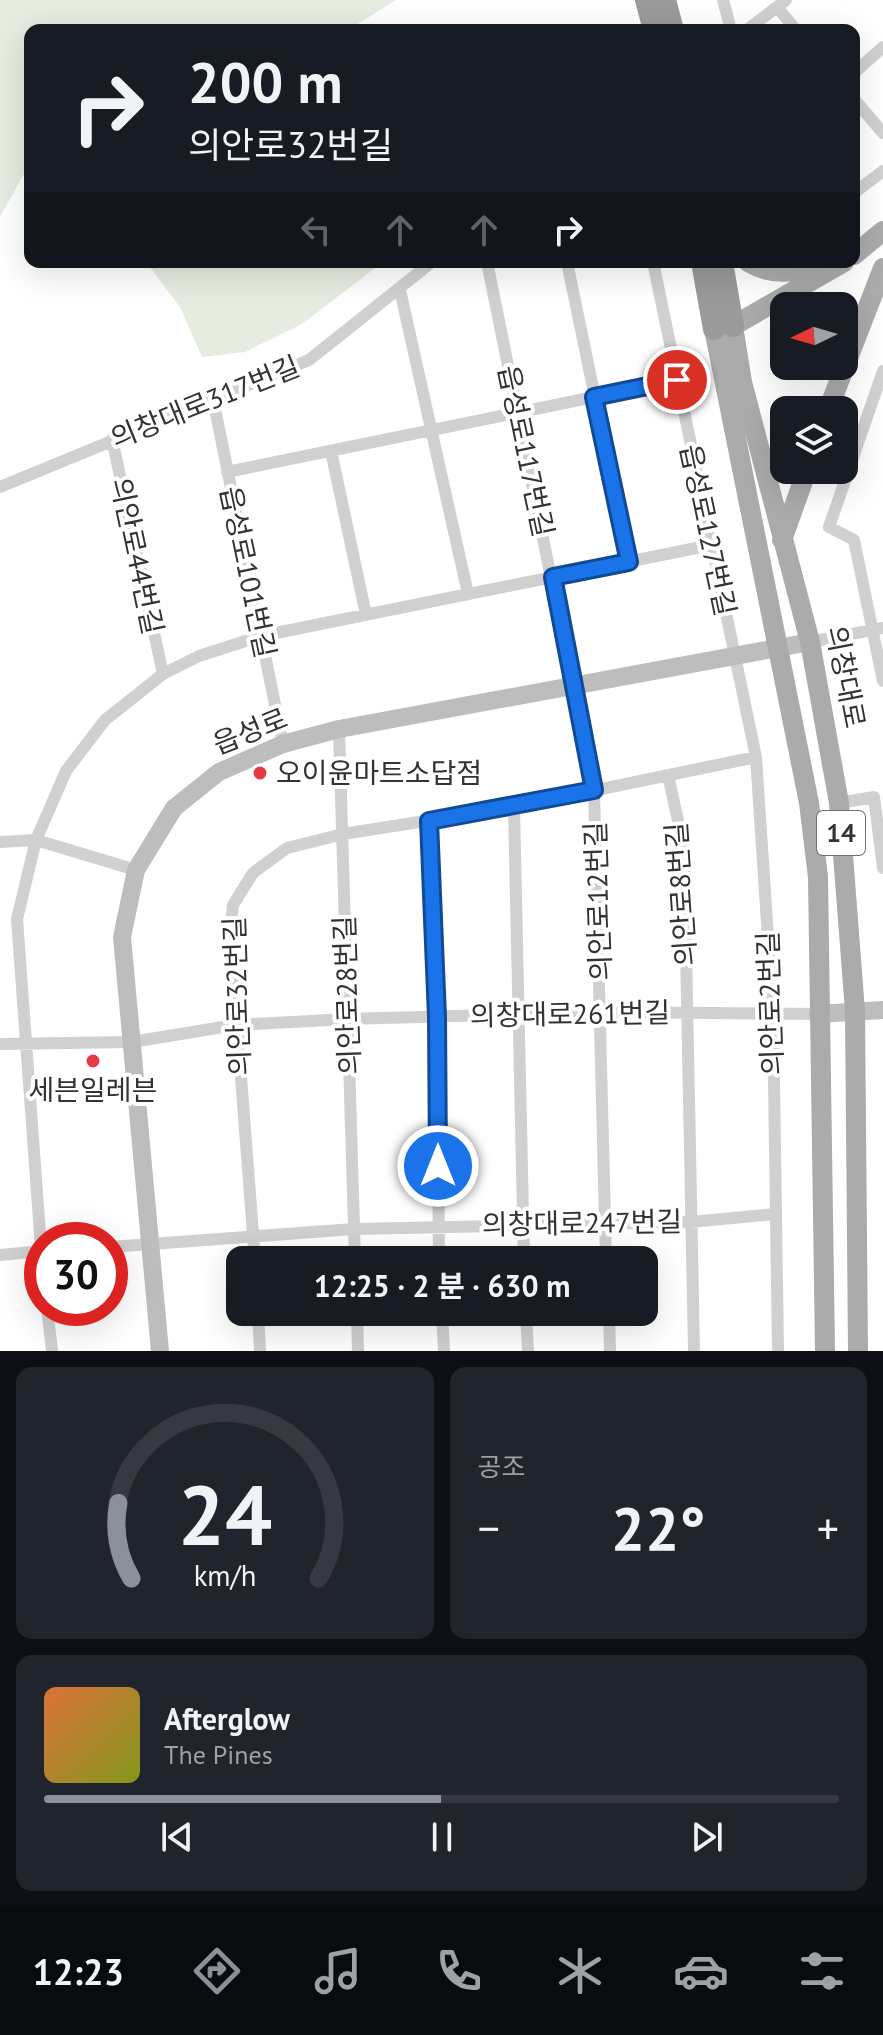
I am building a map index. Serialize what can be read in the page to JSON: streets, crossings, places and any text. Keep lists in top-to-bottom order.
{
  "streets": {
    "highway": ["의창대로", "14"],
    "main road": ["읍성로"],
    "street": [
      "의창대로317번길",
      "읍성로117번길",
      "읍성로127번길",
      "의안로44번길",
      "읍성로101번길",
      "의안로8번길",
      "의안로12번길",
      "의안로28번길",
      "의안로32번길",
      "의안로2번길",
      "의창대로261번길",
      "의창대로247번길"
    ]
  },
  "crossings": [
    ["의창대로317번길", "의안로44번길"],
    ["의창대로317번길", "읍성로101번길"],
    ["읍성로117번길", "의안로44번길"],
    ["읍성로117번길", "읍성로"],
    ["읍성로117번길", "의안로12번길"],
    ["읍성로127번길", "의안로44번길"],
    ["읍성로127번길", "읍성로"],
    ["읍성로127번길", "의안로2번길"],
    ["의안로44번길", "읍성로101번길"],
    ["의안로44번길", "의창대로261번길"],
    ["읍성로101번길", "읍성로"],
    ["의창대로", "읍성로"],
    ["의창대로", "의창대로261번길"],
    ["읍성로", "의안로12번길"],
    ["읍성로", "의안로28번길"],
    ["읍성로", "의안로2번길"],
    ["읍성로", "의창대로261번길"],
    ["읍성로", "의창대로247번길"],
    ["의안로8번길", "의안로32번길"],
    ["의안로8번길", "의창대로261번길"],
    ["의안로8번길", "의창대로247번길"],
    ["의안로12번길", "의안로32번길"],
    ["의안로12번길", "의창대로261번길"],
    ["의안로12번길", "의창대로247번길"],
    ["의안로28번길", "의안로32번길"],
    ["의안로28번길", "의창대로261번길"],
    ["의안로28번길", "의창대로247번길"],
    ["의안로32번길", "의안로2번길"],
    ["의안로32번길", "의창대로261번길"],
    ["의안로32번길", "의창대로247번길"],
    ["의안로2번길", "의창대로261번길"],
    ["의안로2번길", "의창대로247번길"]
  ],
  "places": ["오이윤마트소답점", "세븐일레븐"],
  "north": "left",
  "page": {
    "turn": ["200 m", "의안로32번길"],
    "limit": "30",
    "trip": "12:25 · 2 분 · 630 m",
    "tile": "공조",
    "heat": ["−", "22°", "+"],
    "song": ["Afterglow", "The Pines"],
    "tabs": "12:23",
    "gauge": ["24", "km/h"]
  }
}
